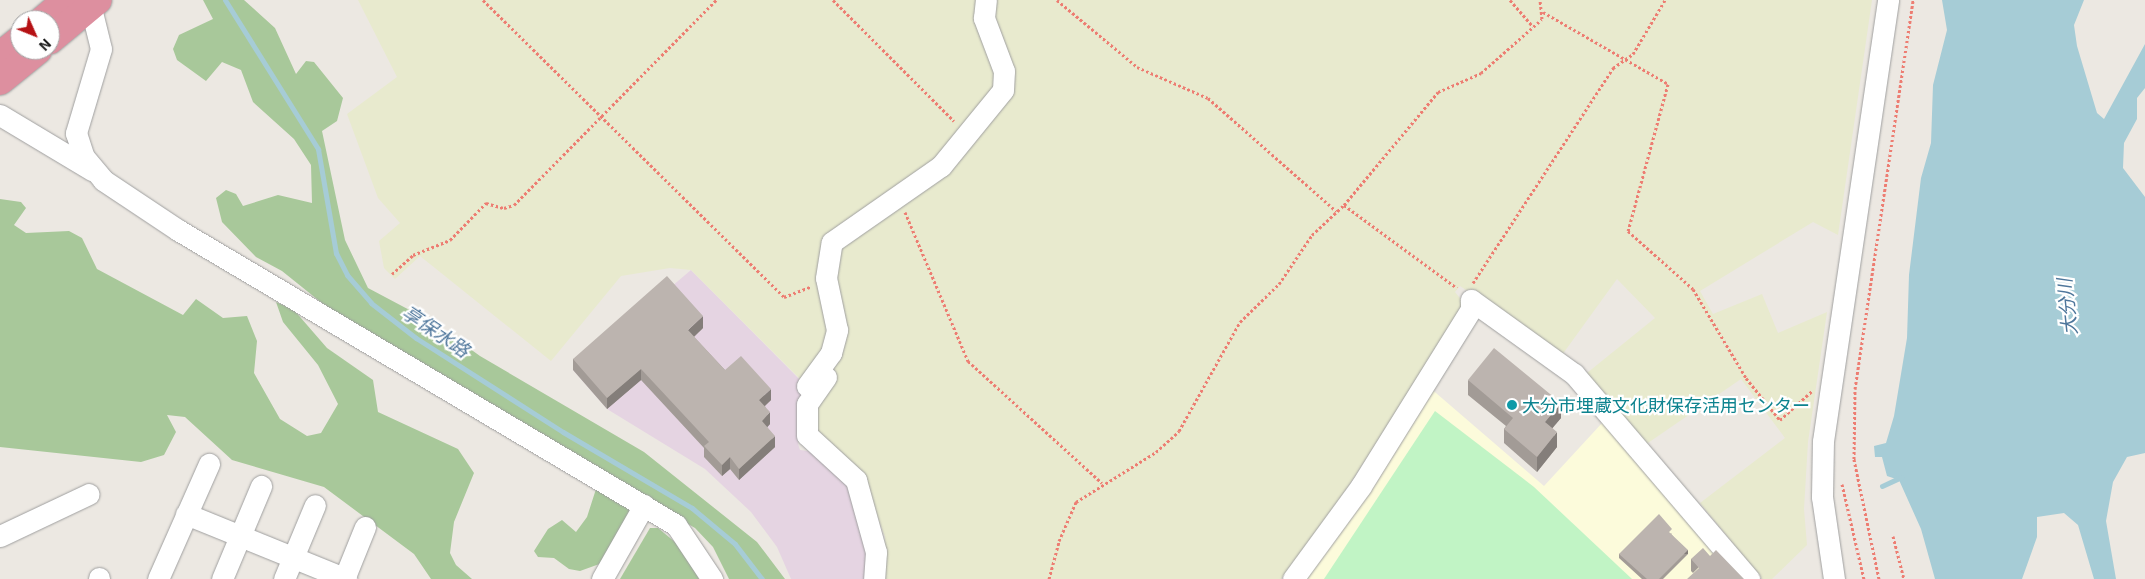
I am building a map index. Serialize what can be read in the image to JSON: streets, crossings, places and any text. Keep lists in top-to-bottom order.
{
  "water": ["大分川", "享保水路"],
  "places": ["大分市埋蔵文化財保存活用センター"],
  "north": "bottom right"
}
